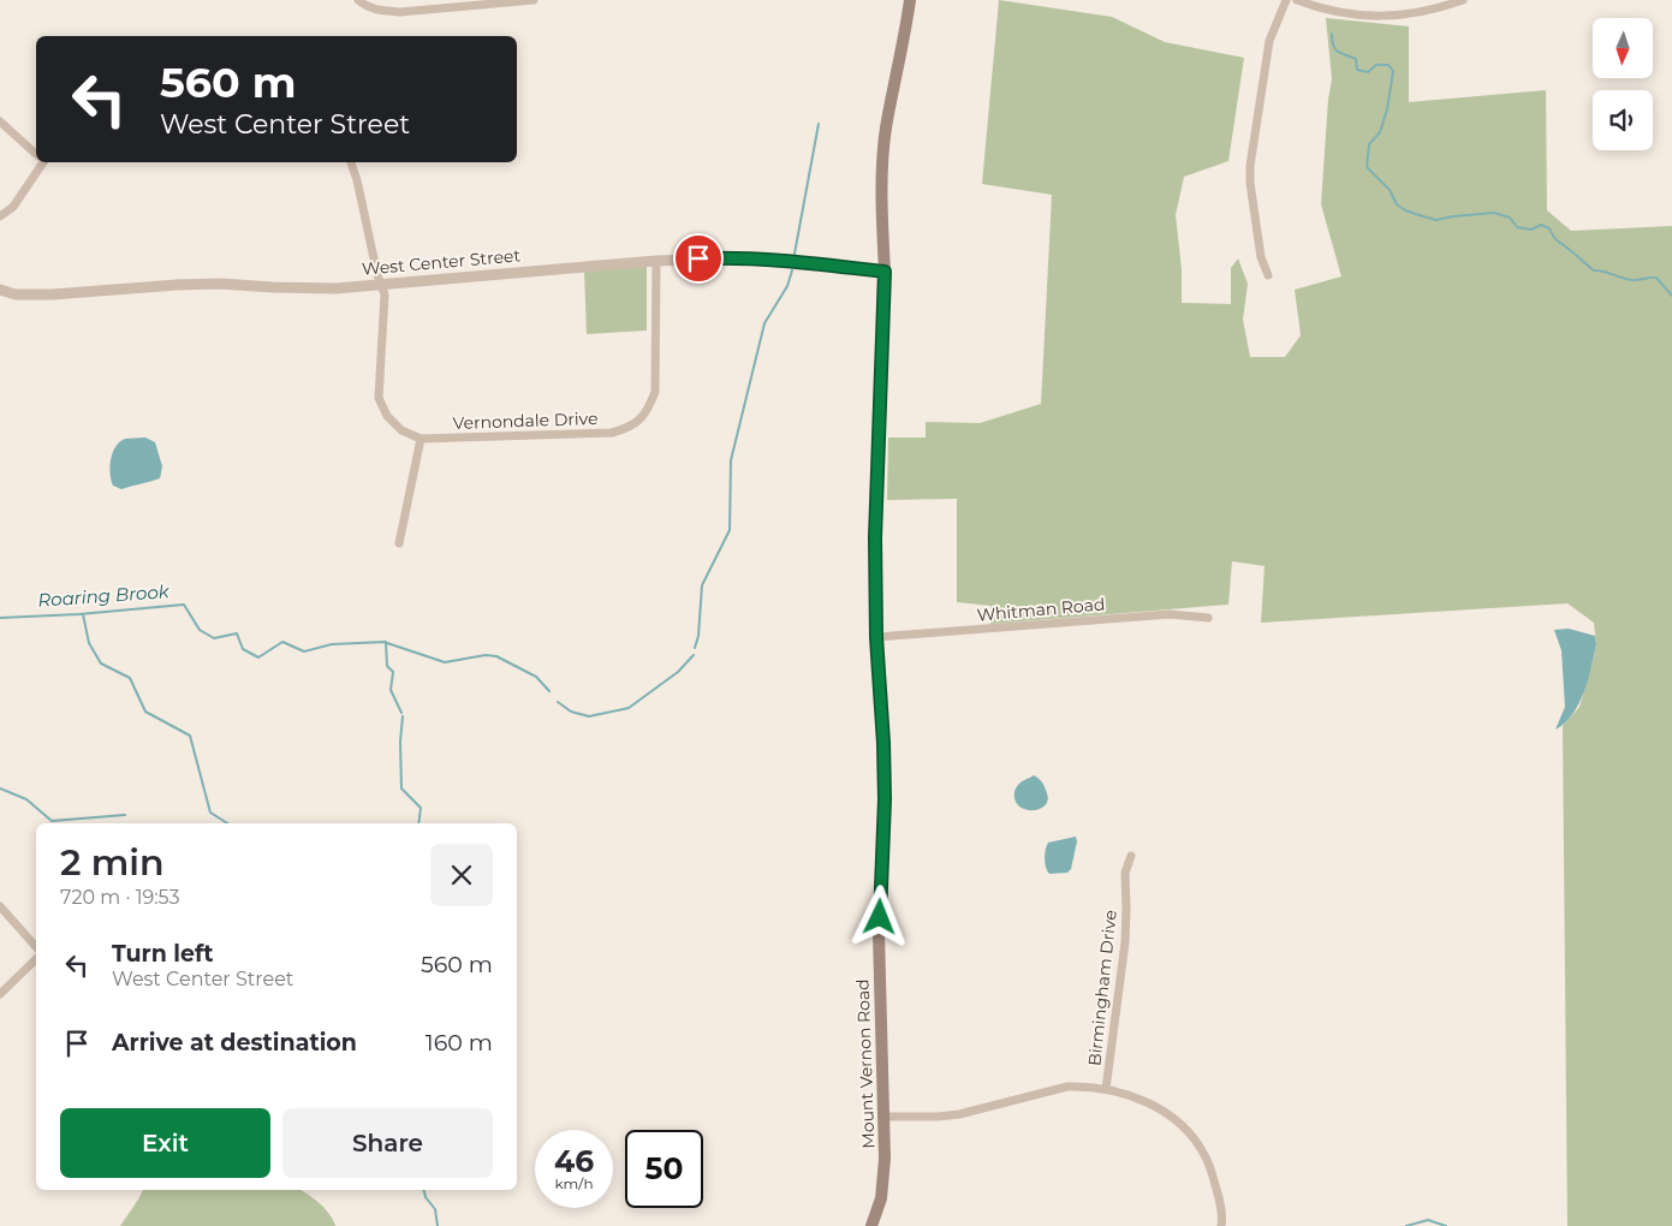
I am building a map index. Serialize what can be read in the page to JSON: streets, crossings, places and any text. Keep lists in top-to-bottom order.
{
  "streets": {
    "main road": ["Mount Vernon Road"],
    "street": [
      "West Center Street",
      "Vernondale Drive",
      "Whitman Road",
      "Birmingham Drive"
    ]
  },
  "crossings": [
    ["West Center Street", "Vernondale Drive"],
    ["West Center Street", "Mount Vernon Road"],
    ["Whitman Road", "Mount Vernon Road"]
  ],
  "water": ["Roaring Brook"],
  "north": "bottom",
  "page": {
    "turn": ["560 m", "West Center Street"],
    "heading": ["2 min", "720 m · 19:53"],
    "list": [
      {
        "name": "Turn left",
        "note": "West Center Street",
        "value": "560 m"
      },
      {
        "name": "Arrive at destination",
        "value": "160 m"
      }
    ],
    "buttons": ["Exit", "Share"],
    "speed": "46 km/h",
    "limit": "50"
  }
}
